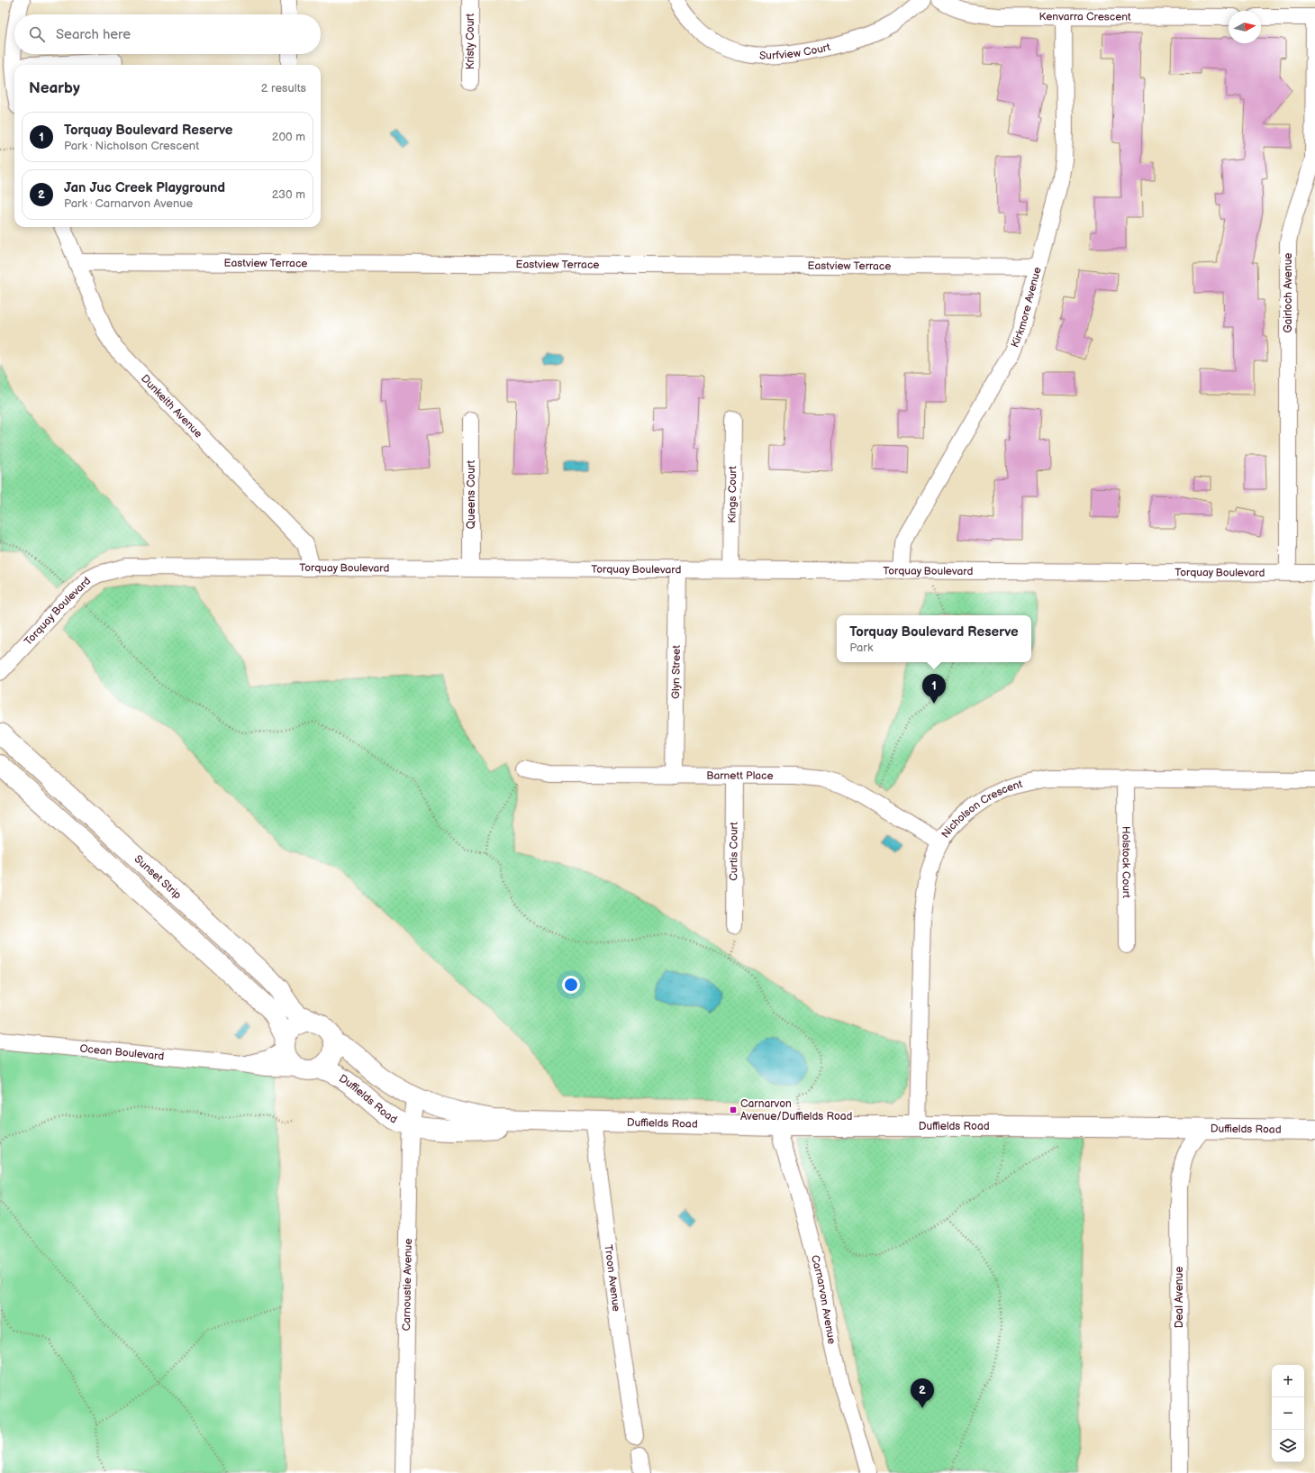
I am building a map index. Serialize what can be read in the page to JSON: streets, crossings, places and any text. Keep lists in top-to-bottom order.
{
  "streets": {
    "street": [
      "Kenvarra Crescent",
      "Kristy Court",
      "Surfview Court",
      "Eastview Terrace",
      "Gairloch Avenue",
      "Kirkmore Avenue",
      "Dunkeith Avenue",
      "Queens Court",
      "Kings Court",
      "Torquay Boulevard",
      "Glyn Street",
      "Barnett Place",
      "Nicholson Crescent",
      "Curtis Court",
      "Holstock Court",
      "Sunset Strip",
      "Ocean Boulevard",
      "Duffields Road",
      "Troon Avenue",
      "Carnoustie Avenue",
      "Deal Avenue",
      "Carnarvon Avenue"
    ]
  },
  "crossings": [
    ["Kenvarra Crescent", "Kirkmore Avenue"],
    ["Eastview Terrace", "Kirkmore Avenue"],
    ["Eastview Terrace", "Dunkeith Avenue"],
    ["Gairloch Avenue", "Torquay Boulevard"],
    ["Kirkmore Avenue", "Torquay Boulevard"],
    ["Dunkeith Avenue", "Torquay Boulevard"],
    ["Queens Court", "Torquay Boulevard"],
    ["Kings Court", "Torquay Boulevard"],
    ["Torquay Boulevard", "Glyn Street"],
    ["Glyn Street", "Barnett Place"],
    ["Barnett Place", "Nicholson Crescent"],
    ["Barnett Place", "Curtis Court"],
    ["Nicholson Crescent", "Holstock Court"],
    ["Nicholson Crescent", "Duffields Road"],
    ["Sunset Strip", "Ocean Boulevard"],
    ["Sunset Strip", "Duffields Road"],
    ["Ocean Boulevard", "Duffields Road"],
    ["Duffields Road", "Troon Avenue"],
    ["Duffields Road", "Carnoustie Avenue"],
    ["Duffields Road", "Deal Avenue"],
    ["Duffields Road", "Carnarvon Avenue"]
  ],
  "places": {
    "transit": ["Carnarvon Avenue/Duffields Road"]
  },
  "north": "right",
  "page": {
    "search": "Search here",
    "heading": ["Nearby", "2 results"],
    "list": [
      {
        "mark": "1",
        "name": "Torquay Boulevard Reserve",
        "note": "Park · Nicholson Crescent",
        "value": "200 m"
      },
      {
        "mark": "2",
        "name": "Jan Juc Creek Playground",
        "note": "Park · Carnarvon Avenue",
        "value": "230 m"
      }
    ],
    "popup": ["Torquay Boulevard Reserve", "Park"],
    "pins": ["1", "2"],
    "map_buttons": ["+", "−"]
  }
}
